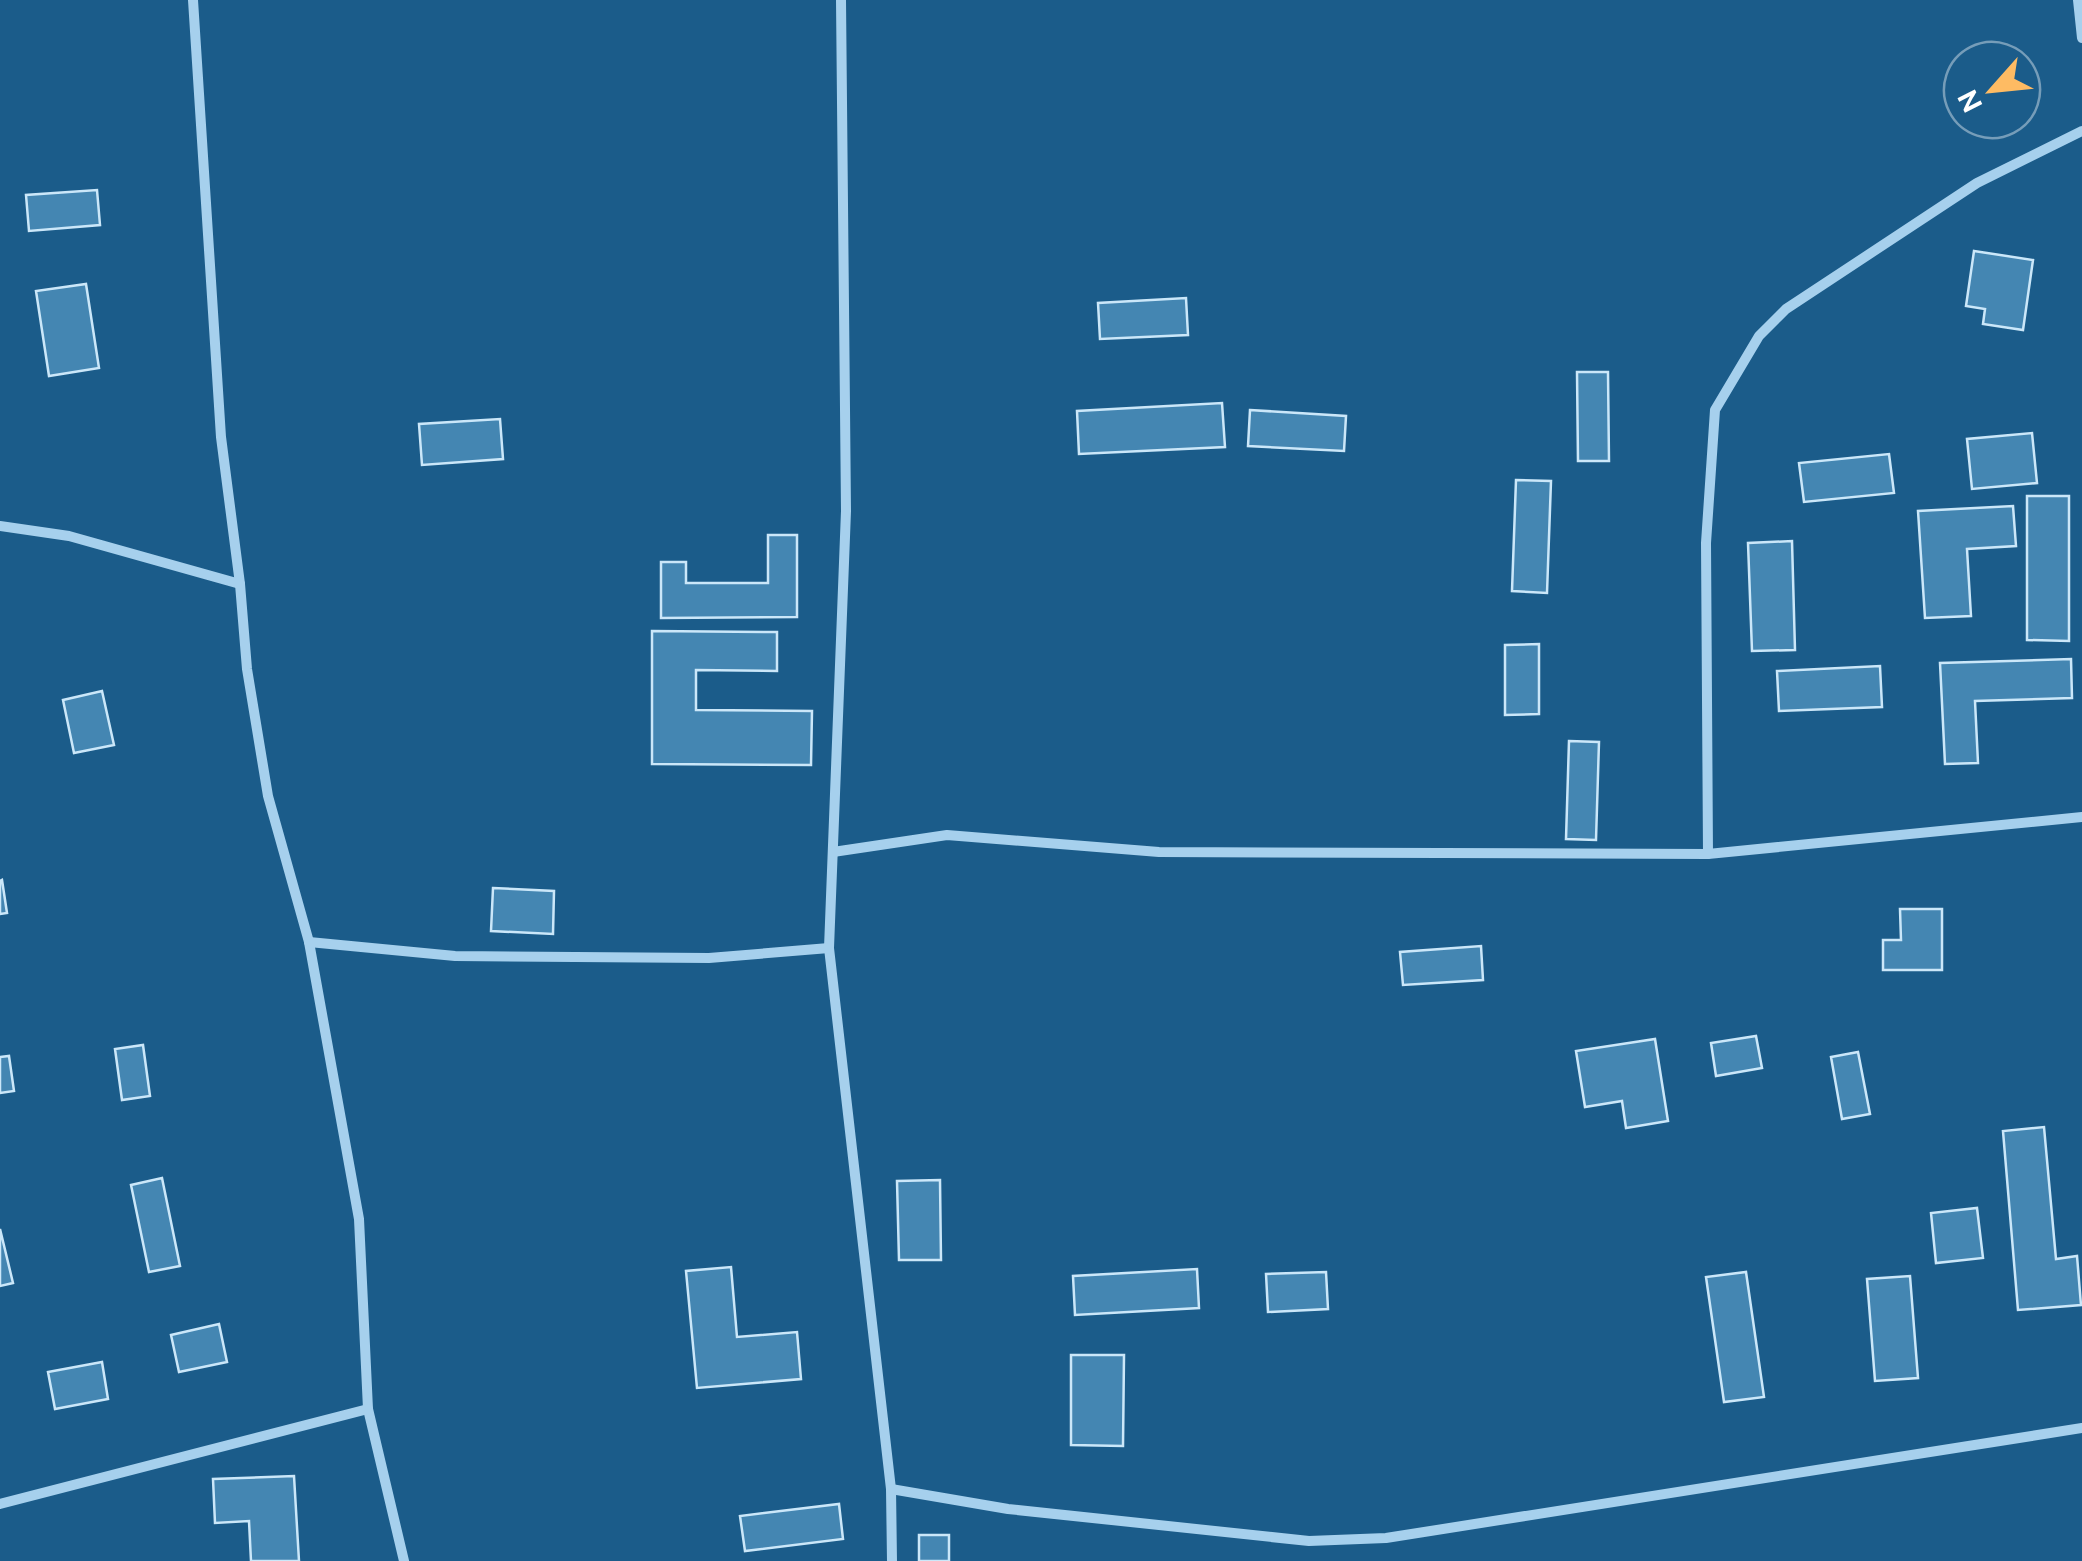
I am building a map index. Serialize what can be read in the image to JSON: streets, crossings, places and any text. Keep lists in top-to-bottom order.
{
  "north": "bottom left"
}
